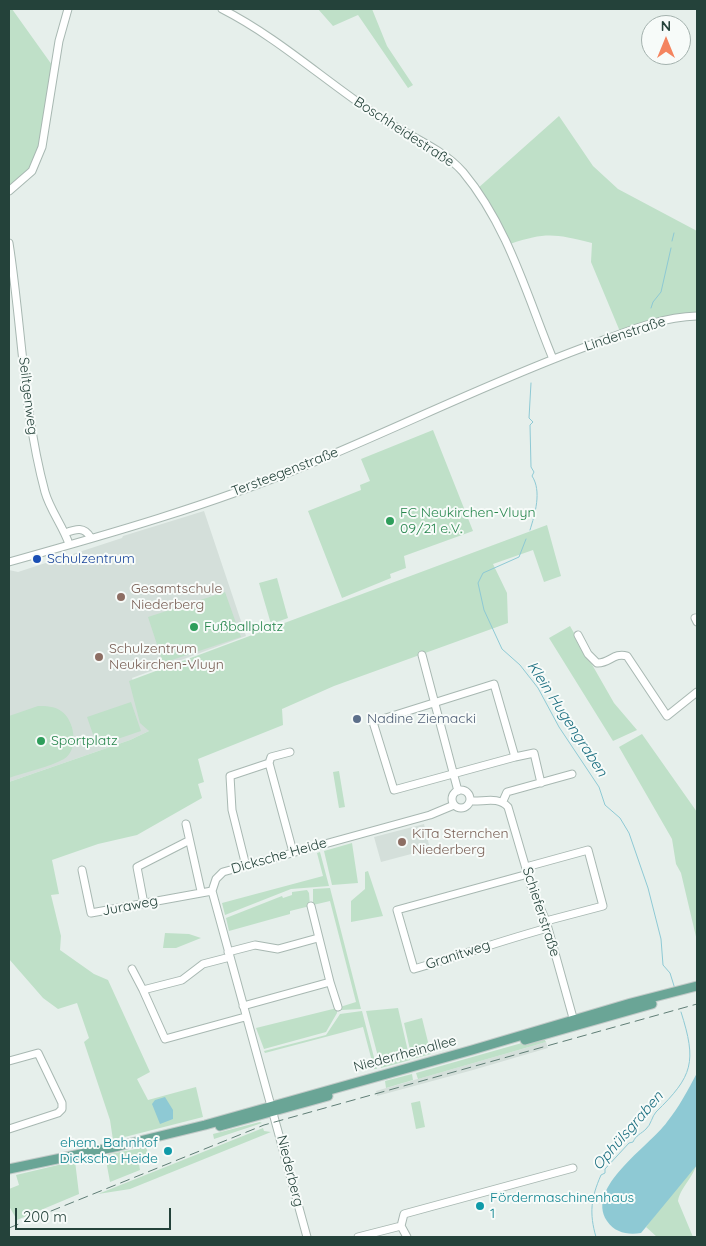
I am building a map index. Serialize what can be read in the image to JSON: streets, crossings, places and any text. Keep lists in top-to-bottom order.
{
  "streets": {
    "main road": ["Niederrheinallee"],
    "street": [
      "Boschheidestraße",
      "Lindenstraße",
      "Seiltgenweg",
      "Tersteegenstraße",
      "Dicksche Heide",
      "Juraweg",
      "Schieferstraße",
      "Granitweg",
      "Niederberg"
    ]
  },
  "crossings": [
    ["Boschheidestraße", "Lindenstraße"],
    ["Boschheidestraße", "Tersteegenstraße"],
    ["Lindenstraße", "Tersteegenstraße"],
    ["Seiltgenweg", "Tersteegenstraße"],
    ["Dicksche Heide", "Juraweg"],
    ["Schieferstraße", "Granitweg"],
    ["Schieferstraße", "Niederrheinallee"],
    ["Niederrheinallee", "Niederberg"]
  ],
  "water": ["Klein Hugengraben", "Ophülsgraben"],
  "places": [
    "FC Neukirchen-Vluyn 09/21 e.V.",
    "Schulzentrum",
    "Gesamtschule Niederberg",
    "Fußballplatz",
    "Schulzentrum Neukirchen-Vluyn",
    "Nadine Ziemacki",
    "Sportplatz",
    "KiTa Sternchen Niederberg",
    "ehem. Bahnhof Dicksche Heide",
    "Fördermaschinenhaus 1"
  ],
  "scale_bar": "200 m",
  "north": "top"
}
